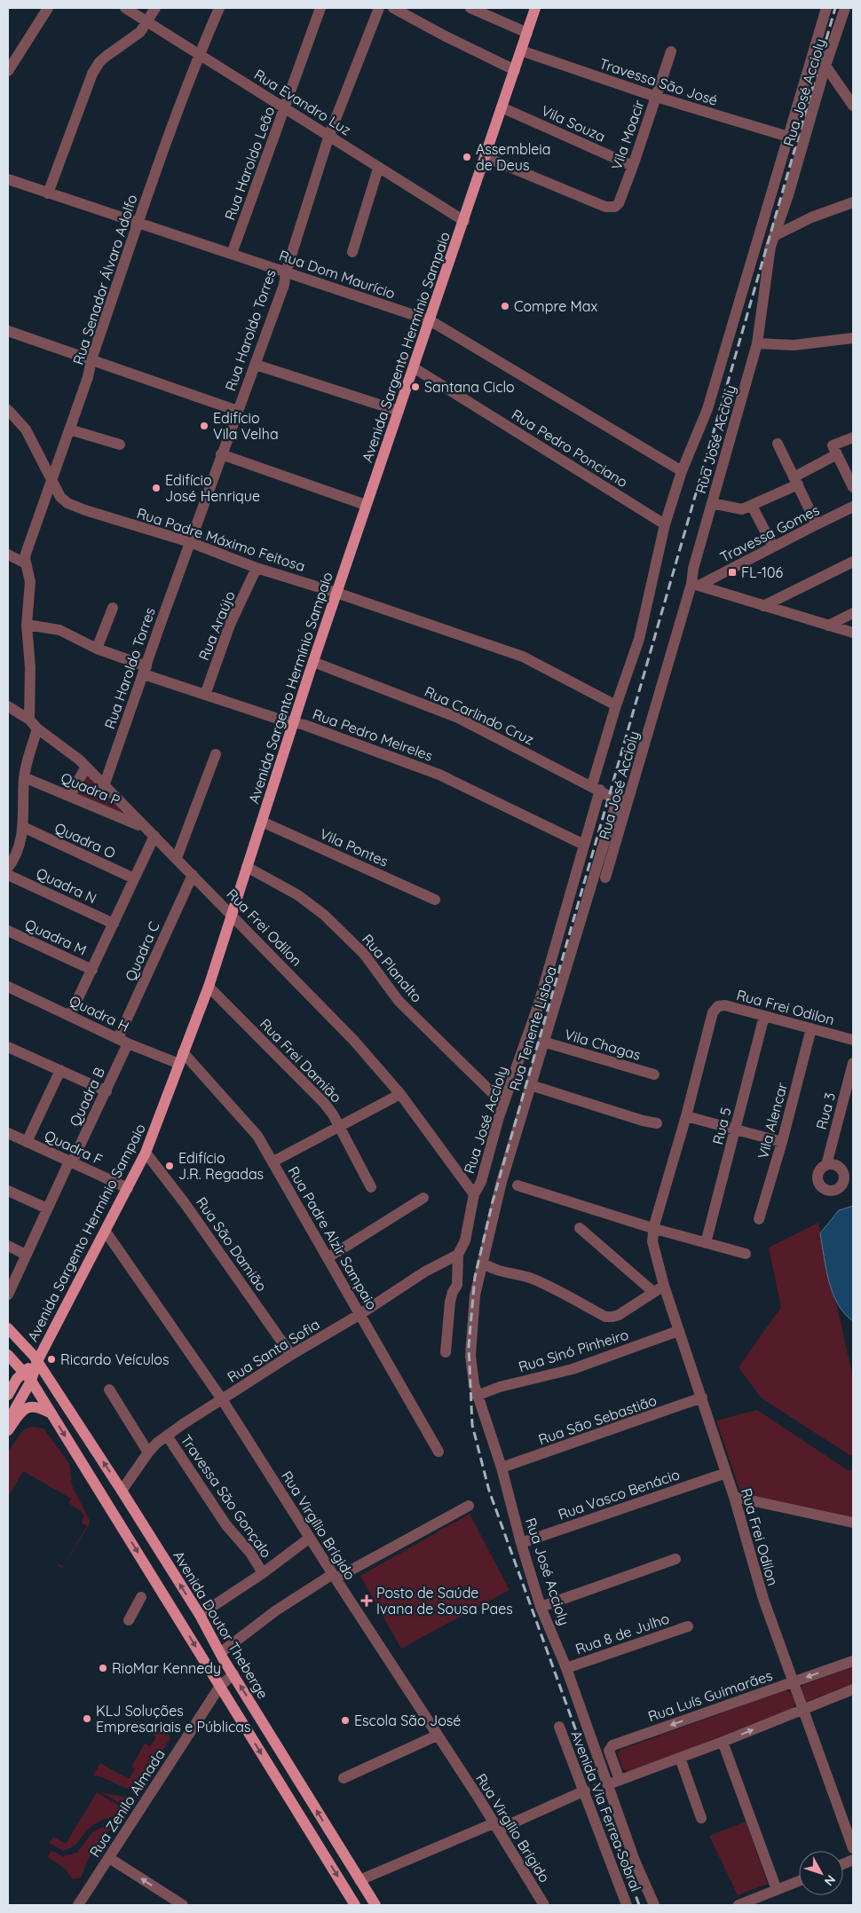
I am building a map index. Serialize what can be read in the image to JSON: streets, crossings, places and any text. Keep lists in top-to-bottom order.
{
  "streets": {
    "main road": ["Avenida Sargento Hermínio Sampaio", "Avenida Doutor Theberge"],
    "street": [
      "Travessa São José",
      "Rua José Accioly",
      "Rua Evandro Luz",
      "Vila Souza",
      "Vila Moacir",
      "Rua Haroldo Leão",
      "Rua Dom Maurício",
      "Rua Senador Álvaro Adolfo",
      "Rua Haroldo Torres",
      "Rua Pedro Ponciano",
      "Travessa Gomes",
      "Rua Padre Máximo Feitosa",
      "Rua Araújo",
      "Rua Carlindo Cruz",
      "Rua Pedro Meireles",
      "Quadra P",
      "Quadra O",
      "Vila Pontes",
      "Quadra N",
      "Rua Frei Odilon",
      "Quadra M",
      "Quadra C",
      "Rua Planalto",
      "Quadra H",
      "Rua Tenente Lisboa",
      "Vila Chagas",
      "Rua Frei Damião",
      "Quadra B",
      "Rua 3",
      "Vila Alencar",
      "Rua 5",
      "Quadra F",
      "Rua Padre Alzir Sampaio",
      "Rua São Damião",
      "Rua Santa Sofia",
      "Rua Sinó Pinheiro",
      "Rua São Sebastião",
      "Rua Vasco Benácio",
      "Travessa São Gonçalo",
      "Rua Virgílio Brígido",
      "Rua 8 de Julho",
      "Rua Luís Guimarães",
      "Rua Zenilo Almada",
      "Avenida Via Ferrea Sobral"
    ]
  },
  "crossings": [
    ["Travessa São José", "Rua José Accioly"],
    ["Travessa São José", "Vila Moacir"],
    ["Travessa São José", "Avenida Sargento Hermínio Sampaio"],
    ["Rua José Accioly", "Rua Dom Maurício"],
    ["Rua José Accioly", "Rua Pedro Ponciano"],
    ["Rua José Accioly", "Travessa Gomes"],
    ["Rua José Accioly", "Rua Padre Máximo Feitosa"],
    ["Rua José Accioly", "Rua Carlindo Cruz"],
    ["Rua José Accioly", "Rua Pedro Meireles"],
    ["Rua José Accioly", "Rua Frei Odilon"],
    ["Rua José Accioly", "Rua Planalto"],
    ["Rua José Accioly", "Rua Tenente Lisboa"],
    ["Rua José Accioly", "Rua Santa Sofia"],
    ["Rua José Accioly", "Rua Sinó Pinheiro"],
    ["Rua José Accioly", "Rua São Sebastião"],
    ["Rua José Accioly", "Rua Vasco Benácio"],
    ["Rua José Accioly", "Rua 8 de Julho"],
    ["Rua Evandro Luz", "Rua Haroldo Leão"],
    ["Rua Evandro Luz", "Rua Senador Álvaro Adolfo"],
    ["Rua Evandro Luz", "Rua Haroldo Torres"],
    ["Rua Evandro Luz", "Avenida Sargento Hermínio Sampaio"],
    ["Vila Souza", "Vila Moacir"],
    ["Vila Souza", "Avenida Sargento Hermínio Sampaio"],
    ["Vila Moacir", "Avenida Sargento Hermínio Sampaio"],
    ["Rua Haroldo Leão", "Rua Dom Maurício"],
    ["Rua Dom Maurício", "Rua Senador Álvaro Adolfo"],
    ["Rua Dom Maurício", "Rua Haroldo Torres"],
    ["Rua Dom Maurício", "Avenida Sargento Hermínio Sampaio"],
    ["Rua Senador Álvaro Adolfo", "Rua Padre Máximo Feitosa"],
    ["Rua Haroldo Torres", "Rua Padre Máximo Feitosa"],
    ["Rua Haroldo Torres", "Rua Pedro Meireles"],
    ["Rua Haroldo Torres", "Rua Frei Odilon"],
    ["Avenida Sargento Hermínio Sampaio", "Rua Pedro Ponciano"],
    ["Avenida Sargento Hermínio Sampaio", "Rua Padre Máximo Feitosa"],
    ["Avenida Sargento Hermínio Sampaio", "Rua Carlindo Cruz"],
    ["Avenida Sargento Hermínio Sampaio", "Rua Pedro Meireles"],
    ["Avenida Sargento Hermínio Sampaio", "Vila Pontes"],
    ["Avenida Sargento Hermínio Sampaio", "Rua Frei Odilon"],
    ["Avenida Sargento Hermínio Sampaio", "Rua Planalto"],
    ["Avenida Sargento Hermínio Sampaio", "Quadra H"],
    ["Avenida Sargento Hermínio Sampaio", "Rua Frei Damião"],
    ["Avenida Sargento Hermínio Sampaio", "Quadra F"],
    ["Avenida Sargento Hermínio Sampaio", "Rua Padre Alzir Sampaio"],
    ["Avenida Sargento Hermínio Sampaio", "Rua São Damião"],
    ["Avenida Sargento Hermínio Sampaio", "Rua Virgílio Brígido"],
    ["Avenida Sargento Hermínio Sampaio", "Avenida Doutor Theberge"],
    ["Rua Padre Máximo Feitosa", "Rua Araújo"],
    ["Rua Araújo", "Rua Pedro Meireles"],
    ["Rua Carlindo Cruz", "Rua Tenente Lisboa"],
    ["Quadra P", "Rua Frei Odilon"],
    ["Rua Frei Odilon", "Quadra C"],
    ["Rua Frei Odilon", "Vila Alencar"],
    ["Rua Frei Odilon", "Rua 5"],
    ["Rua Frei Odilon", "Rua Sinó Pinheiro"],
    ["Rua Frei Odilon", "Rua São Sebastião"],
    ["Rua Frei Odilon", "Rua Vasco Benácio"],
    ["Rua Frei Odilon", "Rua Luís Guimarães"],
    ["Quadra C", "Quadra H"],
    ["Quadra C", "Quadra B"],
    ["Quadra H", "Quadra B"],
    ["Quadra H", "Rua Padre Alzir Sampaio"],
    ["Rua Tenente Lisboa", "Vila Chagas"],
    ["Rua Tenente Lisboa", "Rua Sinó Pinheiro"],
    ["Quadra B", "Quadra F"],
    ["Rua Padre Alzir Sampaio", "Rua Santa Sofia"],
    ["Rua São Damião", "Rua Santa Sofia"],
    ["Rua Santa Sofia", "Travessa São Gonçalo"],
    ["Rua Santa Sofia", "Rua Virgílio Brígido"],
    ["Rua Santa Sofia", "Avenida Doutor Theberge"],
    ["Avenida Doutor Theberge", "Rua Zenilo Almada"]
  ],
  "places": {
    "other": [
      "Assembleia de Deus",
      "Compre Max",
      "Santana Ciclo",
      "Edifício Vila Velha",
      "Edifício José Henrique",
      "Edifício J.R. Regadas",
      "Ricardo Veículos",
      "RioMar Kennedy",
      "KLJ Soluções Empresariais e Públicas",
      "Escola São José"
    ],
    "transit": ["FL-106"],
    "health": ["Posto de Saúde Ivana de Sousa Paes"]
  },
  "north": "bottom right"
}
